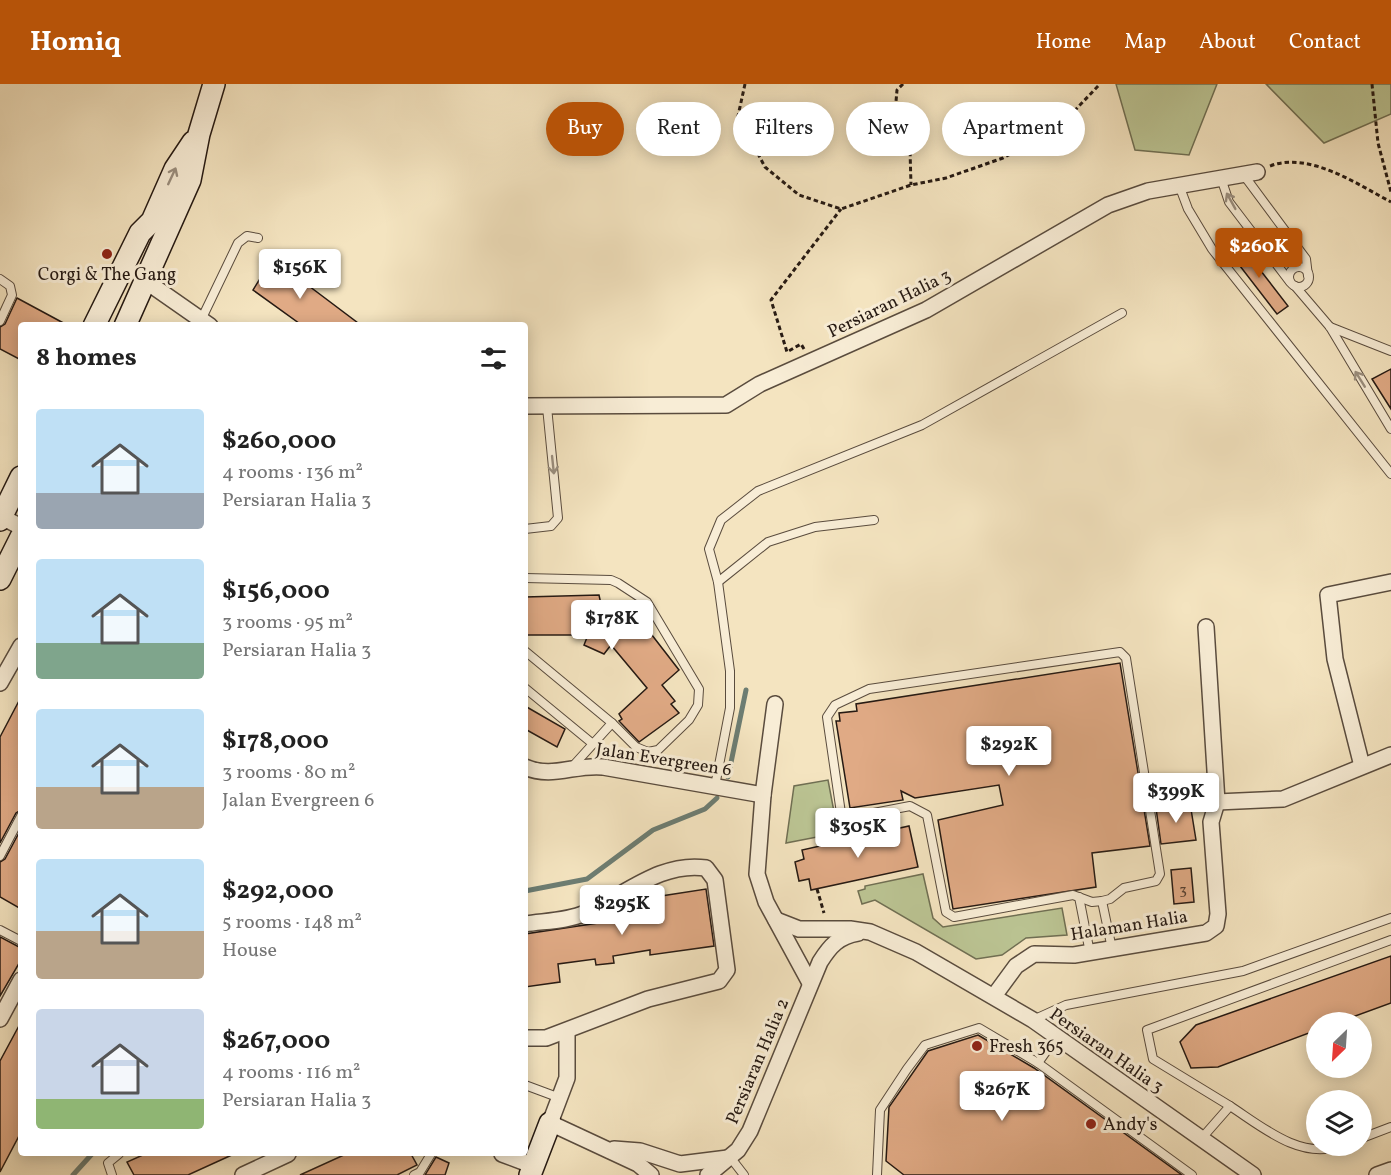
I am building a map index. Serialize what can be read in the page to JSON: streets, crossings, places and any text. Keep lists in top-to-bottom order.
{
  "streets": {
    "street": [
      "Persiaran Halia 3",
      "Jalan Evergreen 6",
      "Halaman Halia",
      "Persiaran Halia 2"
    ]
  },
  "crossings": [
    ["Persiaran Halia 3", "Halaman Halia"],
    ["Persiaran Halia 3", "Persiaran Halia 2"],
    ["Jalan Evergreen 6", "Persiaran Halia 2"]
  ],
  "places": ["Corgi & The Gang", "Fresh 365", "Andy's"],
  "house_numbers": ["3"],
  "north": "bottom left",
  "page": {
    "header": "Homiq",
    "nav": [
      "Home",
      "Map",
      "About",
      "Contact"
    ],
    "chip": [
      "Buy",
      "Rent",
      "Filters",
      "New",
      "Apartment"
    ],
    "price": [
      "$260K",
      "$156K",
      "$178K",
      "$292K",
      "$399K",
      "$305K",
      "$295K",
      "$267K"
    ],
    "heading": "8 homes",
    "list": [
      {
        "name": "$260,000",
        "note": "4 rooms · 136 m² · Persiaran Halia 3"
      },
      {
        "name": "$156,000",
        "note": "3 rooms · 95 m² · Persiaran Halia 3"
      },
      {
        "name": "$178,000",
        "note": "3 rooms · 80 m² · Jalan Evergreen 6"
      },
      {
        "name": "$292,000",
        "note": "5 rooms · 148 m² · House"
      },
      {
        "name": "$267,000",
        "note": "4 rooms · 116 m² · Persiaran Halia 3"
      }
    ]
  }
}
